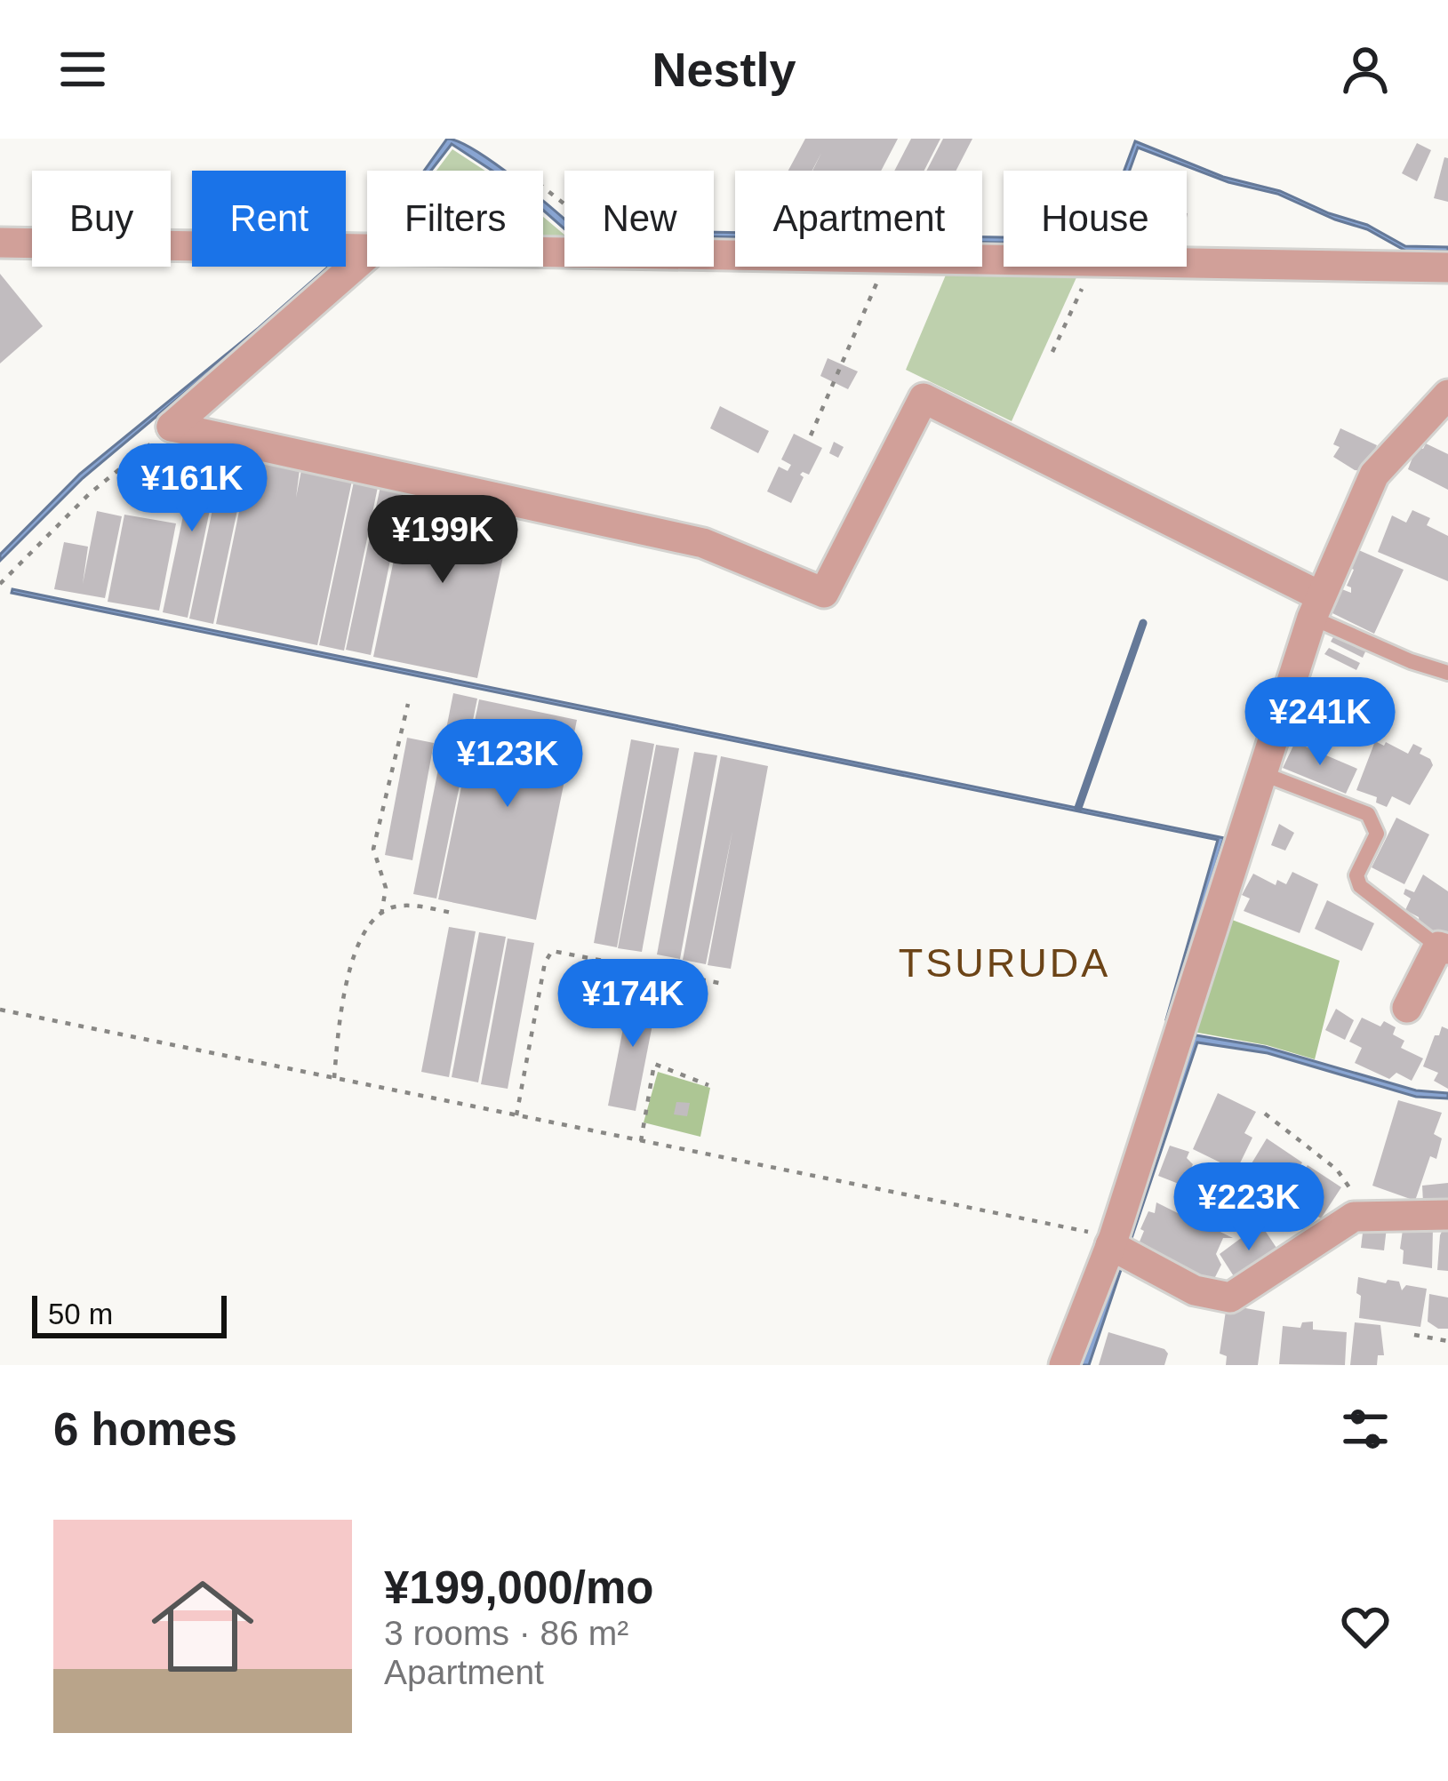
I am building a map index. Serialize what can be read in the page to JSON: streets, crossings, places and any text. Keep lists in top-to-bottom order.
{
  "districts": ["TSURUDA"],
  "scale_bar": "50 m",
  "page": {
    "header": "Nestly",
    "chip": [
      "Buy",
      "Rent",
      "Filters",
      "New",
      "Apartment",
      "House"
    ],
    "price": [
      "¥161K",
      "¥199K",
      "¥241K",
      "¥123K",
      "¥174K",
      "¥223K"
    ],
    "scale": "50 m",
    "heading": "6 homes",
    "list": [
      {
        "name": "¥199,000/mo",
        "note": "3 rooms · 86 m² · Apartment"
      }
    ]
  }
}
